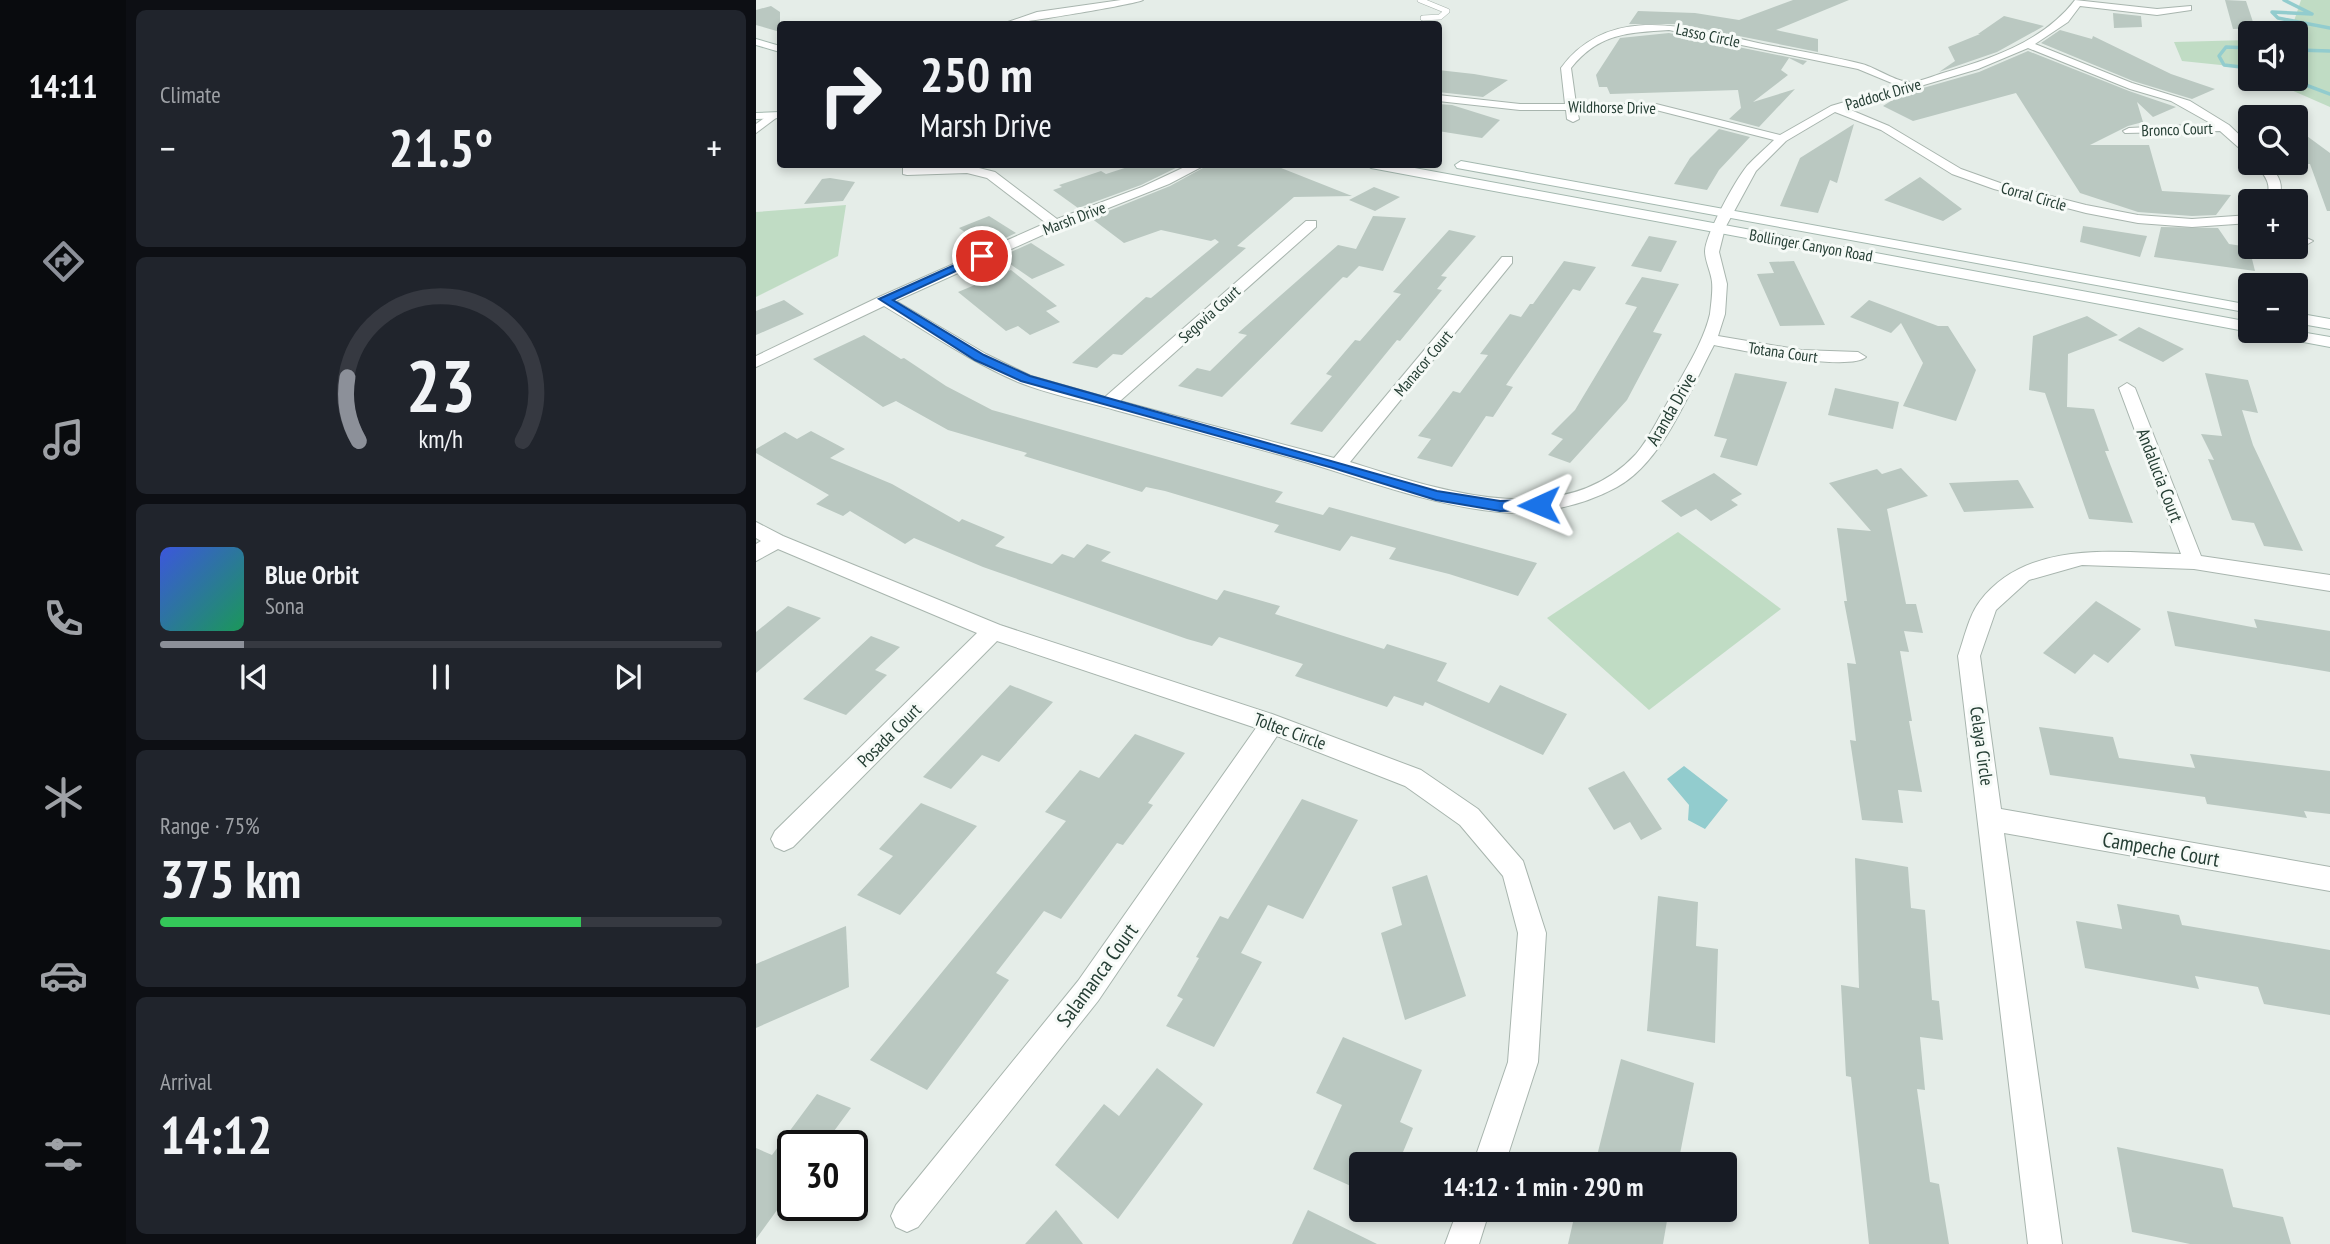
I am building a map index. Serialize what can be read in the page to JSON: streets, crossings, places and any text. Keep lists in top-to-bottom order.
{
  "streets": {
    "street": [
      "Lasso Circle",
      "Paddock Drive",
      "Wildhorse Drive",
      "Bronco Court",
      "Corral Circle",
      "Marsh Drive",
      "Bollinger Canyon Road",
      "Segovia Court",
      "Totana Court",
      "Manacor Court",
      "Aranda Drive",
      "Andalucia Court",
      "Toltec Circle",
      "Posada Court",
      "Celaya Circle",
      "Campeche Court",
      "Salamanca Court"
    ]
  },
  "crossings": [
    ["Lasso Circle", "Paddock Drive"],
    ["Lasso Circle", "Wildhorse Drive"],
    ["Paddock Drive", "Wildhorse Drive"],
    ["Paddock Drive", "Corral Circle"],
    ["Paddock Drive", "Bollinger Canyon Road"],
    ["Paddock Drive", "Aranda Drive"],
    ["Marsh Drive", "Aranda Drive"],
    ["Bollinger Canyon Road", "Aranda Drive"],
    ["Segovia Court", "Aranda Drive"],
    ["Totana Court", "Aranda Drive"],
    ["Manacor Court", "Aranda Drive"],
    ["Andalucia Court", "Celaya Circle"],
    ["Toltec Circle", "Posada Court"],
    ["Toltec Circle", "Salamanca Court"],
    ["Celaya Circle", "Campeche Court"]
  ],
  "page": {
    "tabs": "14:11",
    "tile": [
      "Climate",
      ["Range · 75%", "375 km"],
      ["Arrival", "14:12"]
    ],
    "map_buttons": ["+", "−"],
    "turn": ["250 m", "Marsh Drive"],
    "heat": ["−", "21.5°", "+"],
    "song": ["Blue Orbit", "Sona"],
    "limit": "30",
    "trip": "14:12 · 1 min · 290 m",
    "gauge": ["23", "km/h"]
  }
}
